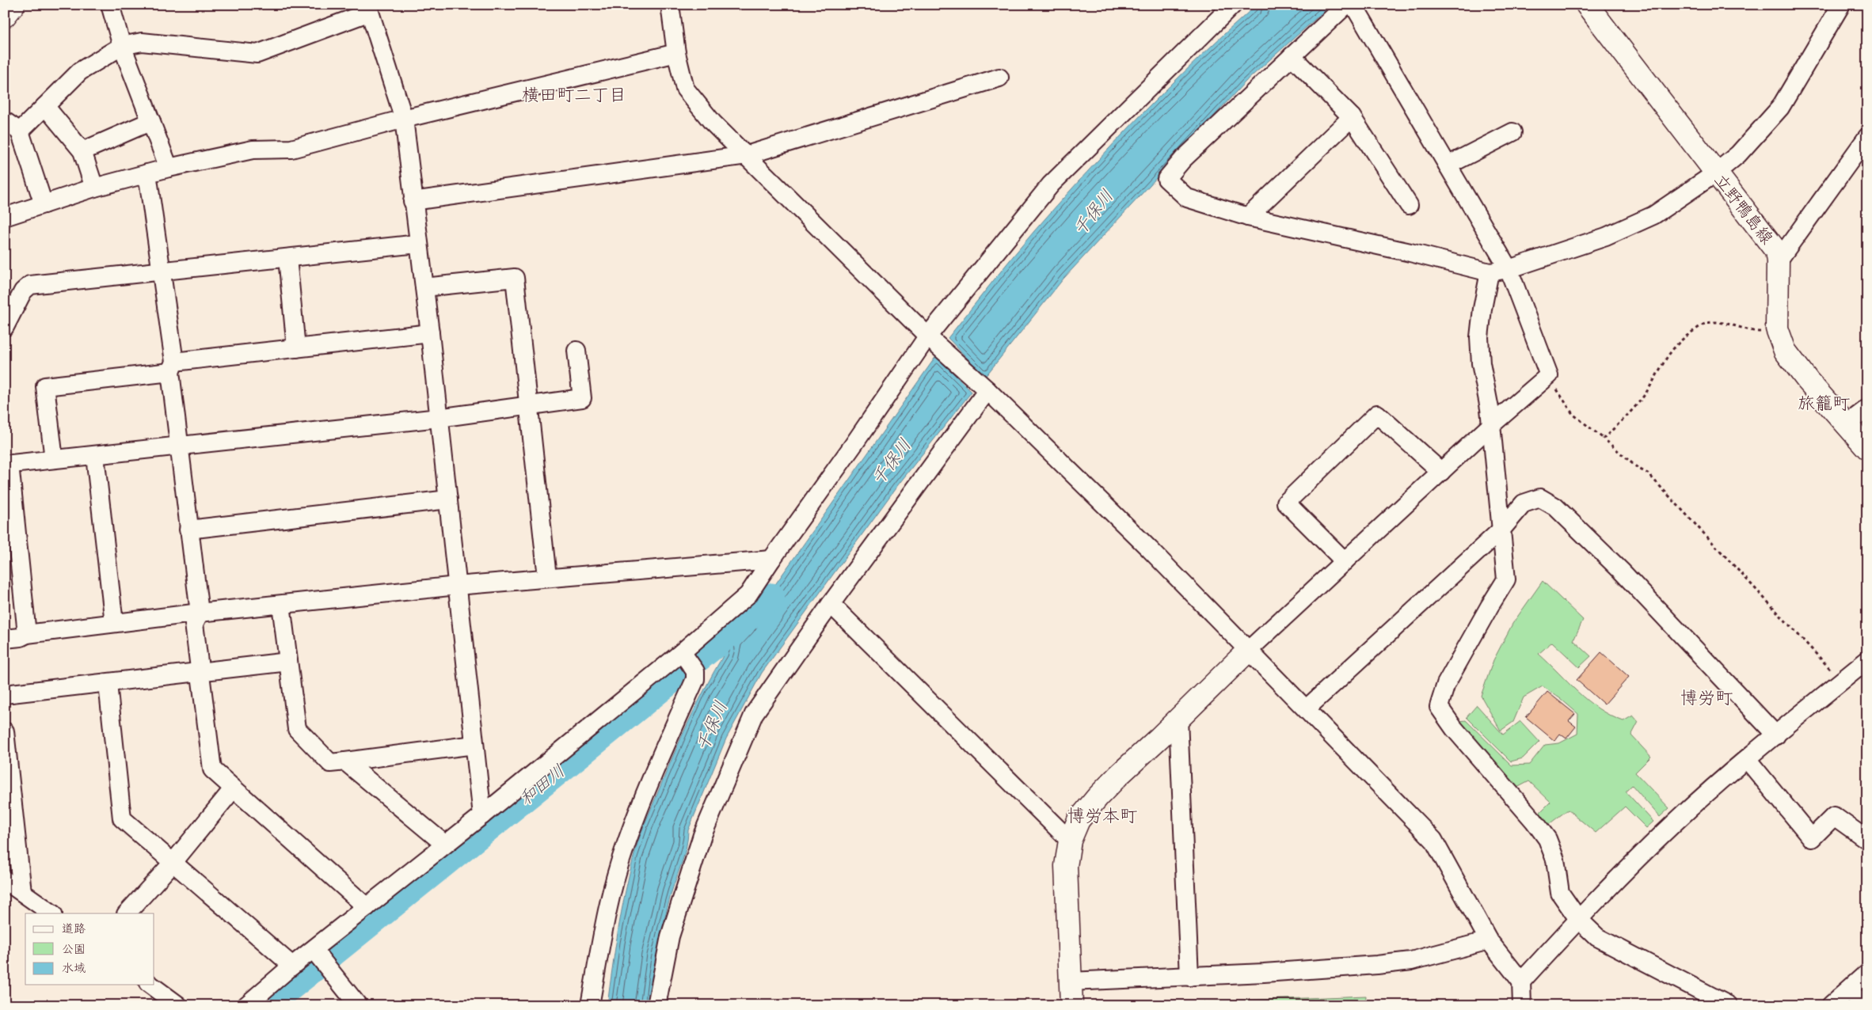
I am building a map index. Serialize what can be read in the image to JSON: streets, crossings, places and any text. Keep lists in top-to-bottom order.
{
  "streets": {
    "main road": ["立野鴨島線"]
  },
  "districts": [
    "横田町二丁目",
    "旅籠町",
    "博労町",
    "博労本町"
  ],
  "water": ["千保川", "和田川"],
  "legend": ["道路", "公園", "水域"]
}
